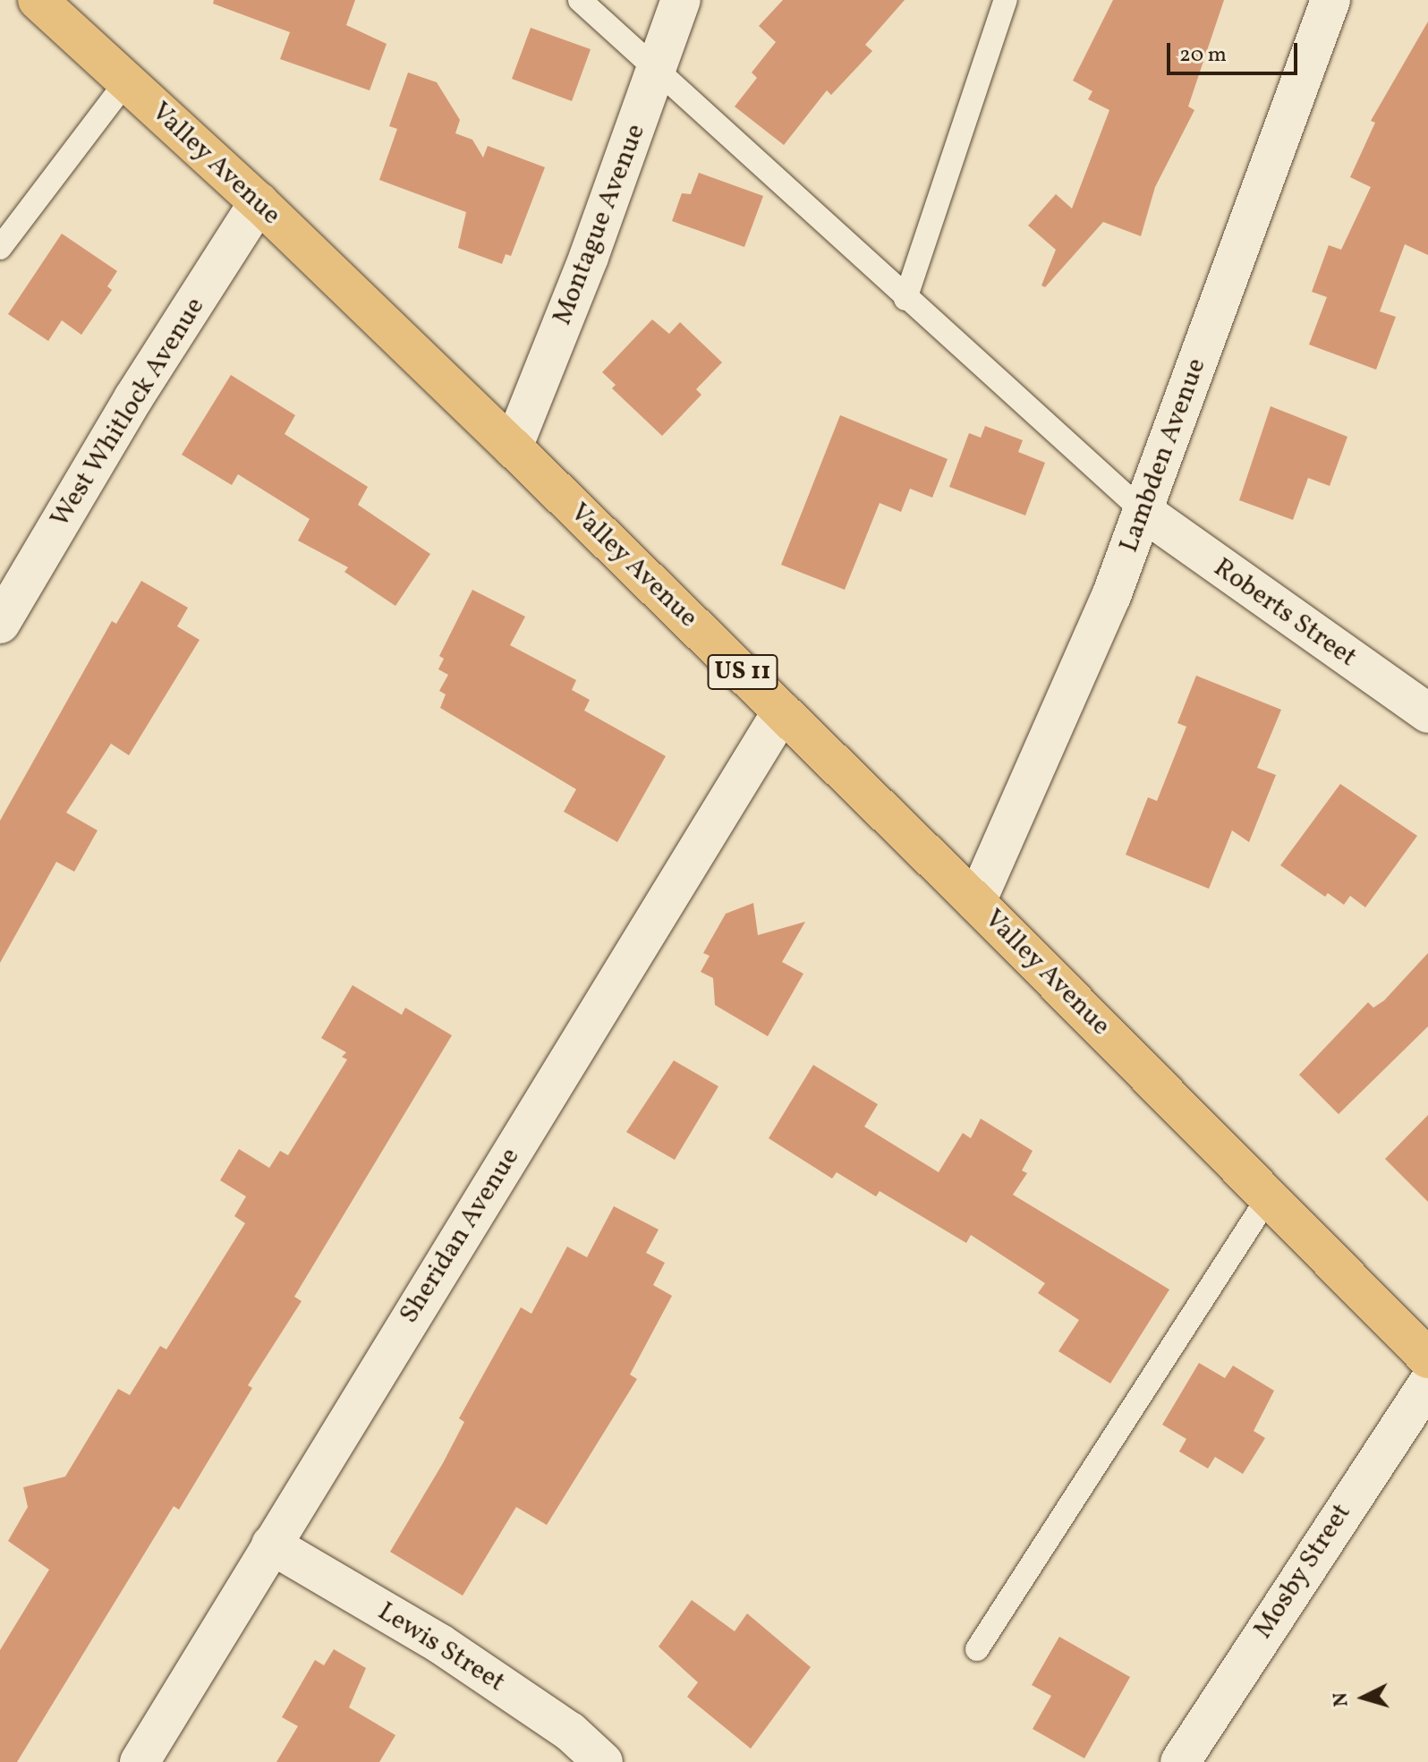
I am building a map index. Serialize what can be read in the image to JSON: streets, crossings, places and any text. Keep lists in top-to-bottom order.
{
  "streets": {
    "main road": ["Valley Avenue", "US 11"],
    "street": [
      "Montague Avenue",
      "West Whitlock Avenue",
      "Lambden Avenue",
      "Roberts Street",
      "Sheridan Avenue",
      "Mosby Street",
      "Lewis Street"
    ]
  },
  "crossings": [
    ["Valley Avenue", "Montague Avenue"],
    ["Valley Avenue", "West Whitlock Avenue"],
    ["Valley Avenue", "Lambden Avenue"],
    ["Valley Avenue", "Sheridan Avenue"],
    ["Lambden Avenue", "Roberts Street"],
    ["Sheridan Avenue", "Lewis Street"]
  ],
  "scale_bar": "20 m",
  "north": "left"
}
